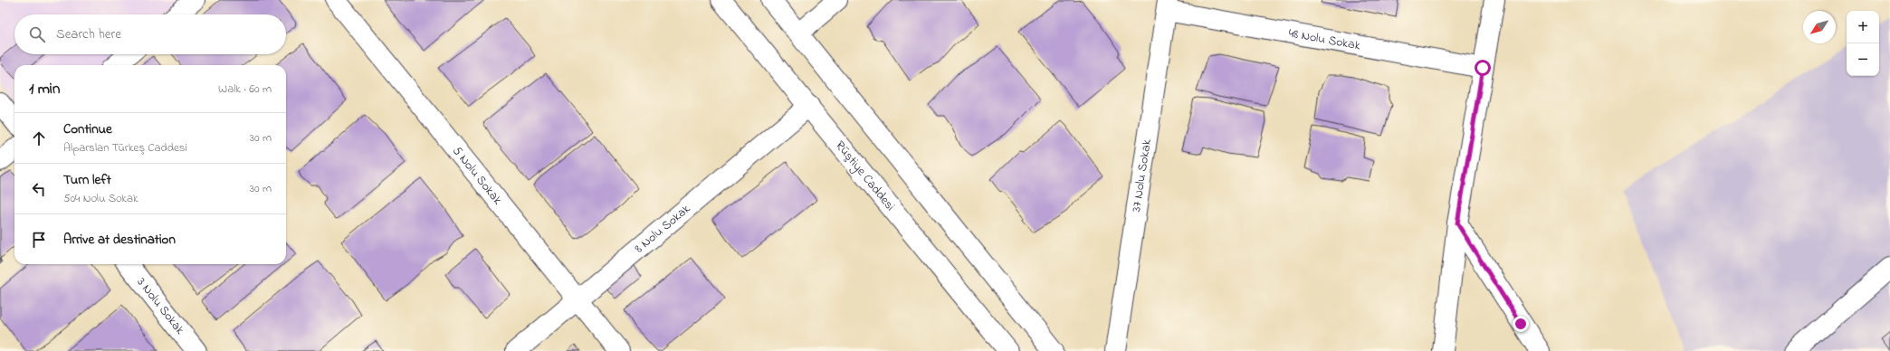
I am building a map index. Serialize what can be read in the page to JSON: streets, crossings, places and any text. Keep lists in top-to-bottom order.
{
  "streets": {
    "street": [
      "48 Nolu Sokak",
      "5 Nolu Sokak",
      "Rüştiye Caddesi",
      "37 Nolu Sokak",
      "8 Nolu Sokak",
      "3 Nolu Sokak"
    ]
  },
  "crossings": [
    ["48 Nolu Sokak", "37 Nolu Sokak"],
    ["5 Nolu Sokak", "8 Nolu Sokak"],
    ["Rüştiye Caddesi", "8 Nolu Sokak"]
  ],
  "north": "bottom left",
  "page": {
    "map_buttons": ["+", "−"],
    "search": "Search here",
    "heading": ["1 min", "Walk · 60 m"],
    "list": [
      ["Continue", "Alparslan Türkeş Caddesi", "30 m"],
      ["Turn left", "504 Nolu Sokak", "30 m"],
      "Arrive at destination"
    ]
  }
}
